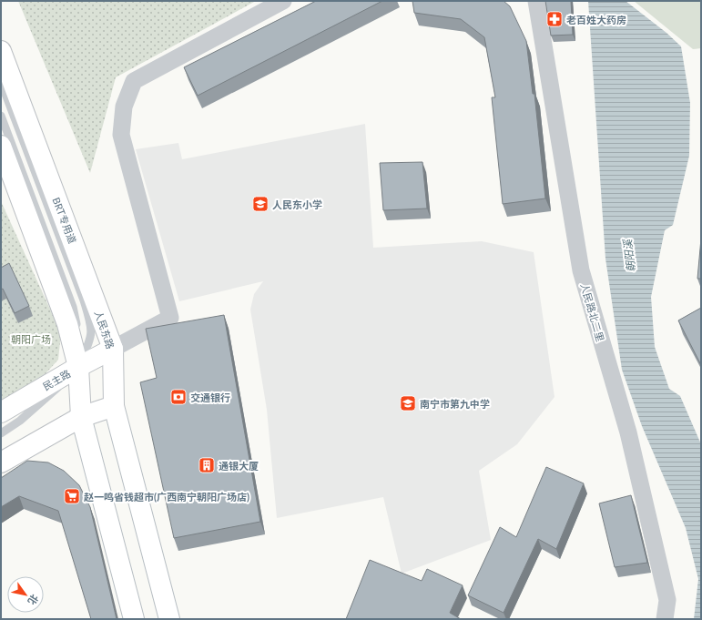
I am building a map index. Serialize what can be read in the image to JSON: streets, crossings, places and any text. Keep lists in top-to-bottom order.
{
  "streets": {
    "main road": ["人民东路", "民主路"],
    "street": ["人民路北二里"],
    "lane": ["BRT专用道"]
  },
  "crossings": [
    ["BRT专用道", "民主路"],
    ["人民东路", "民主路"]
  ],
  "water": ["朝阳溪"],
  "parks": ["朝阳广场"],
  "places": {
    "pharmacy": ["老百姓大药房"],
    "school or university": ["人民东小学", "南宁市第九中学"],
    "bank": ["交通银行"],
    "building": ["通银大厦"],
    "supermarket": ["赵一鸣省钱超市(广西南宁朝阳广场店)"]
  },
  "north": "bottom right"
}
